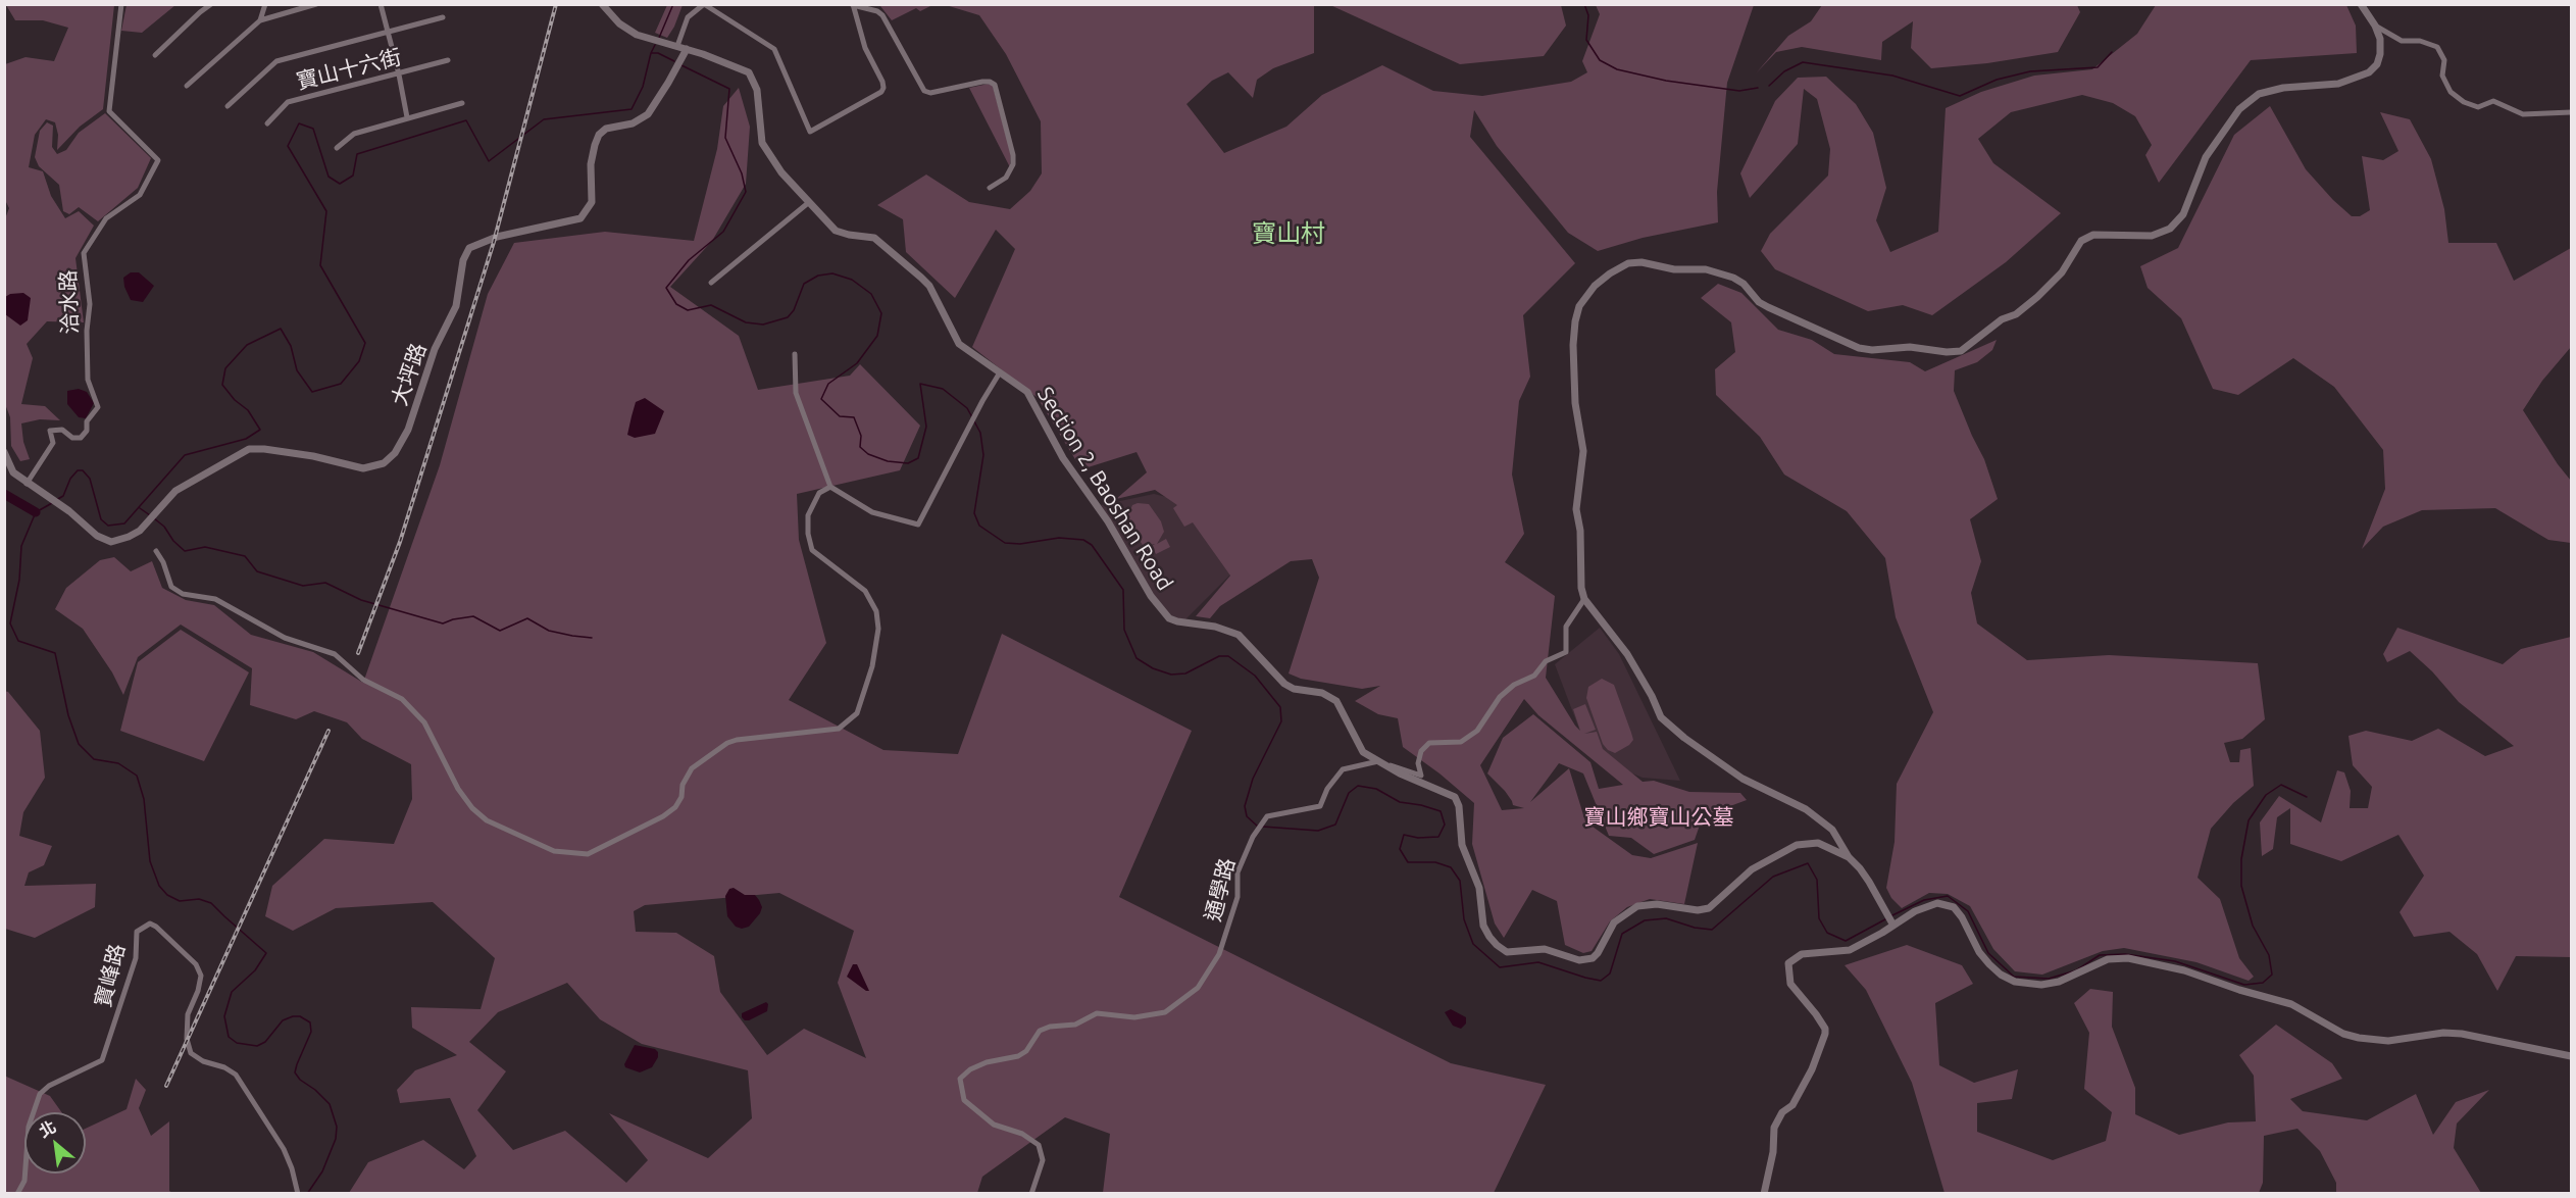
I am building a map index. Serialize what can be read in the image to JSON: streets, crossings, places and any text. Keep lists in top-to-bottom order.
{
  "streets": {
    "street": [
      "寶山十六街",
      "洽水路",
      "大坪路",
      "Section 2, Baoshan Road",
      "通學路",
      "寶峰路"
    ]
  },
  "crossings": [
    ["洽水路", "大坪路"],
    ["大坪路", "Section 2, Baoshan Road"],
    ["Section 2, Baoshan Road", "通學路"]
  ],
  "districts": ["寶山村"],
  "parks": ["寶山鄉寶山公墓"],
  "north": "top left"
}
